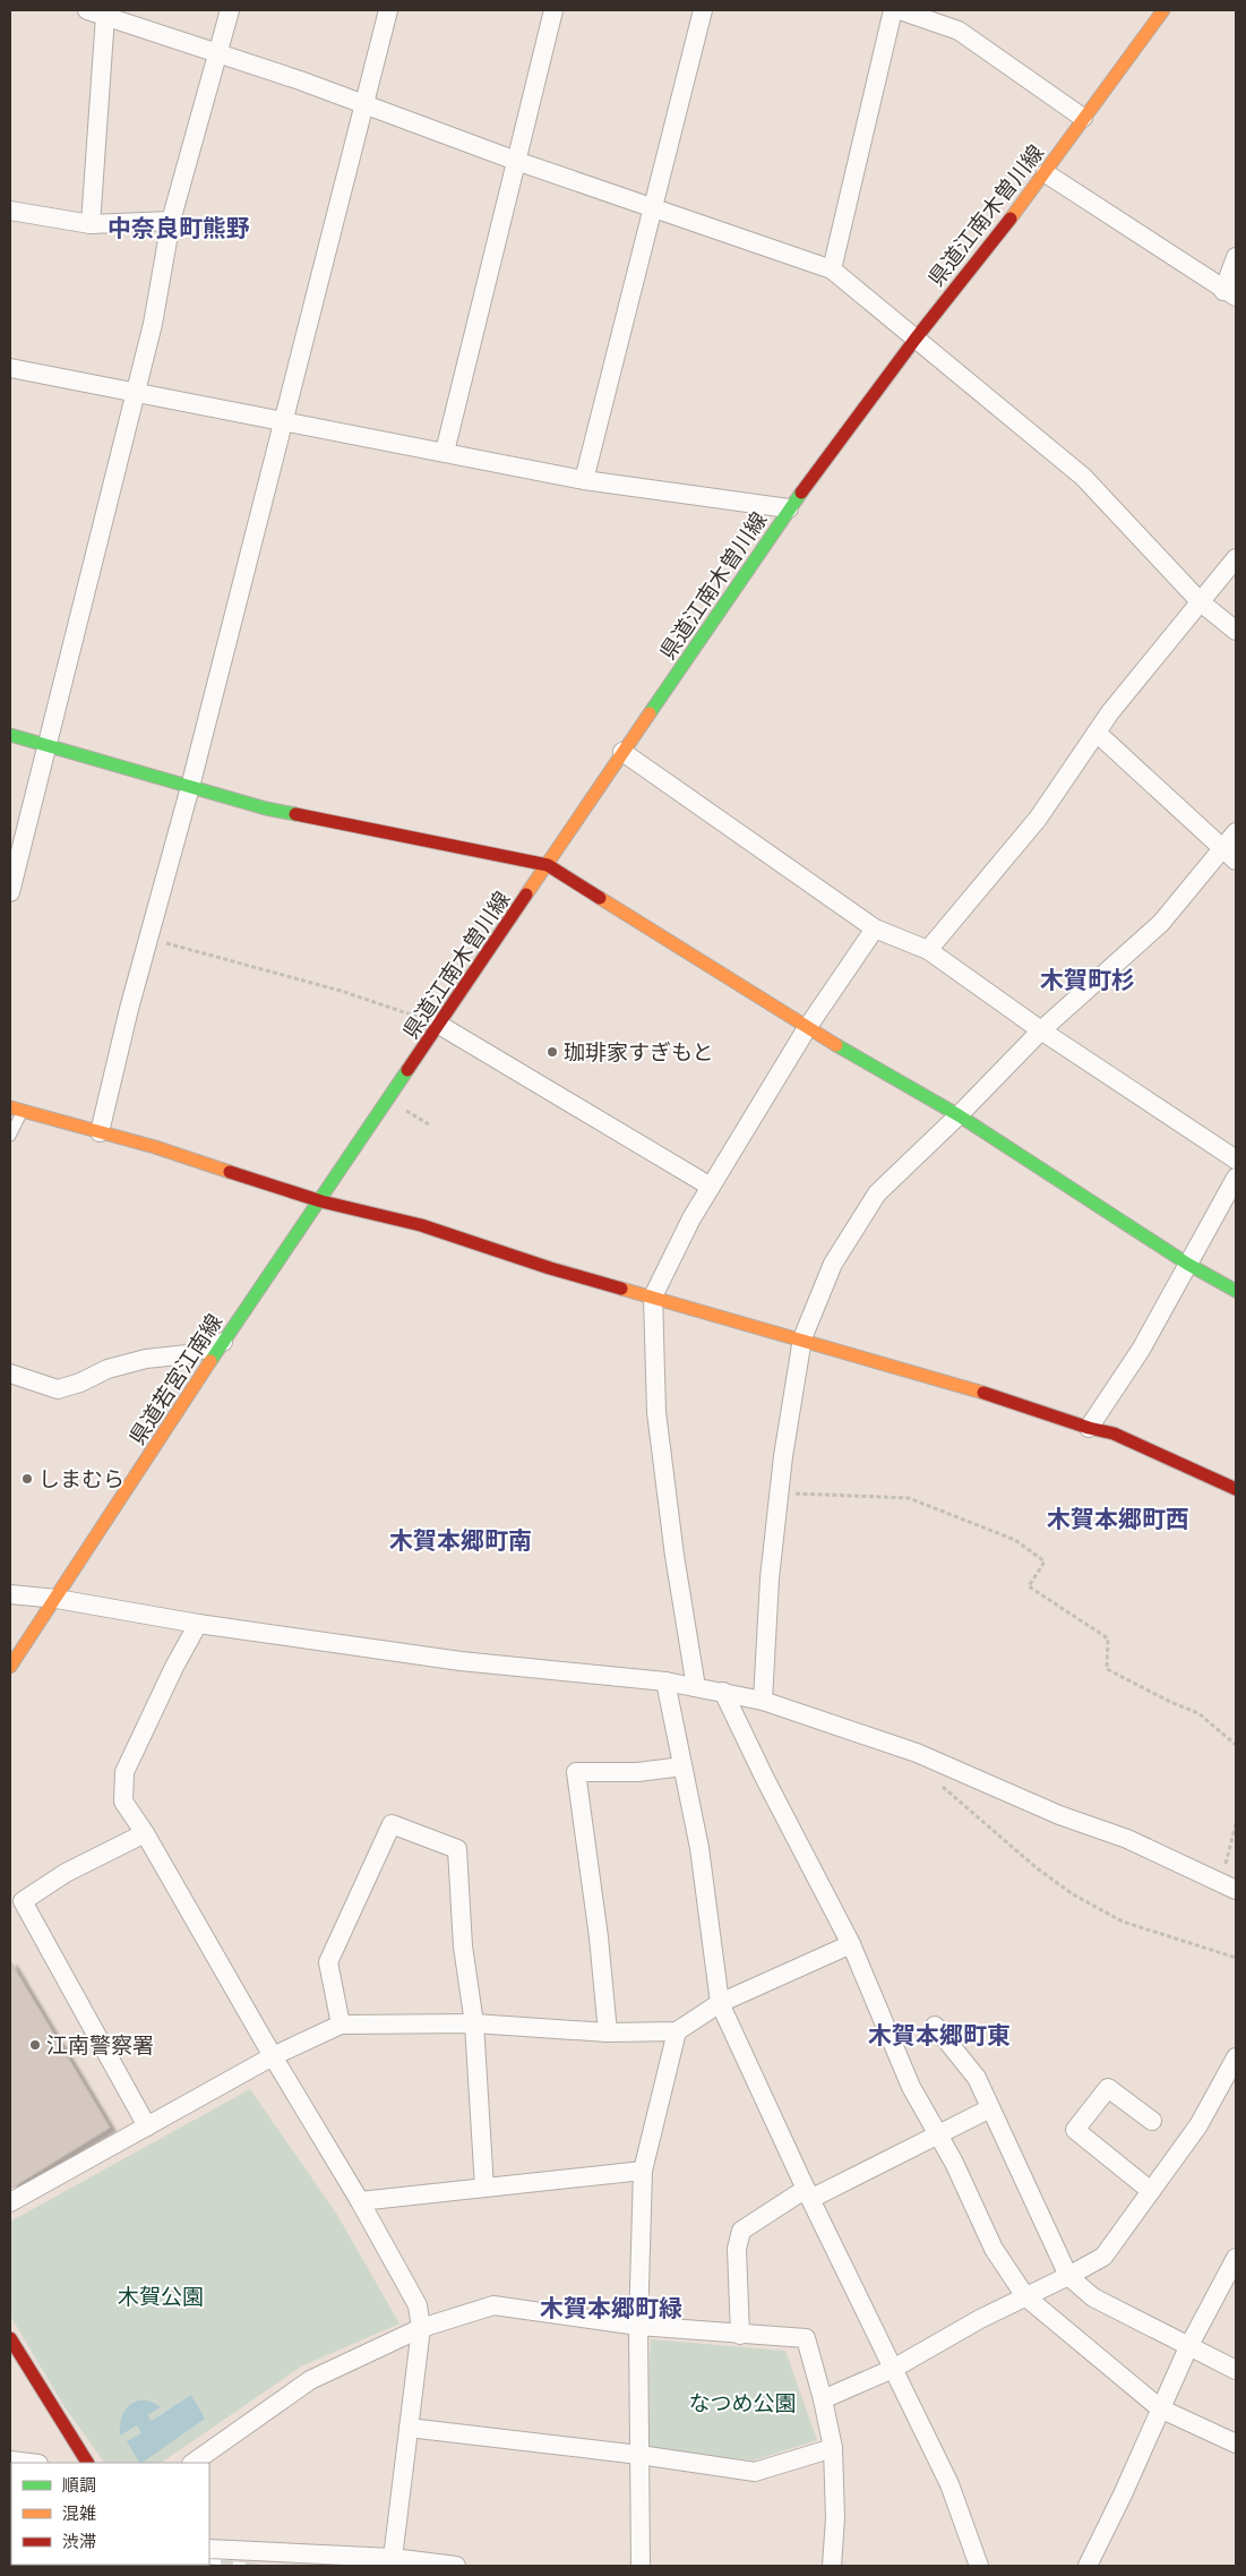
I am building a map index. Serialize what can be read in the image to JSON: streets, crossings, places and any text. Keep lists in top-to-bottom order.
{
  "streets": {
    "street": ["県道江南木曽川線", "県道若宮江南線"]
  },
  "crossings": [
    ["県道江南木曽川線", "県道若宮江南線"]
  ],
  "districts": [
    "中奈良町熊野",
    "木賀町杉",
    "木賀本郷町西",
    "木賀本郷町南",
    "木賀本郷町東",
    "木賀本郷町緑"
  ],
  "parks": ["木賀公園", "なつめ公園"],
  "places": ["珈琲家すぎもと", "しまむら", "江南警察署"],
  "legend": ["順調", "混雑", "渋滞"]
}
